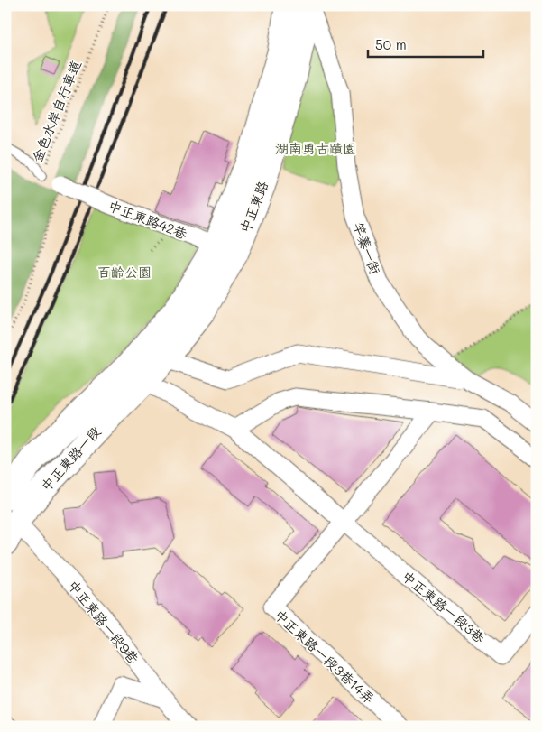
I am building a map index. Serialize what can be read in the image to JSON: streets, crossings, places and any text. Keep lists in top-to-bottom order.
{
  "streets": {
    "main road": ["中正東路", "中正東路一段"],
    "street": [
      "中正東路42巷",
      "竿蓁一街",
      "中正東路一段3巷",
      "中正東路一段9巷",
      "中正東路一段3巷14弄"
    ],
    "path": ["金色水岸自行車道"]
  },
  "crossings": [
    ["中正東路", "中正東路42巷"],
    ["中正東路", "竿蓁一街"],
    ["中正東路", "中正東路一段"],
    ["中正東路", "中正東路一段3巷"],
    ["中正東路一段", "中正東路一段3巷"],
    ["中正東路一段", "中正東路一段9巷"],
    ["中正東路一段3巷", "中正東路一段3巷14弄"]
  ],
  "parks": ["湖南勇古蹟園", "百齡公園"],
  "scale_bar": "50 m"
}
